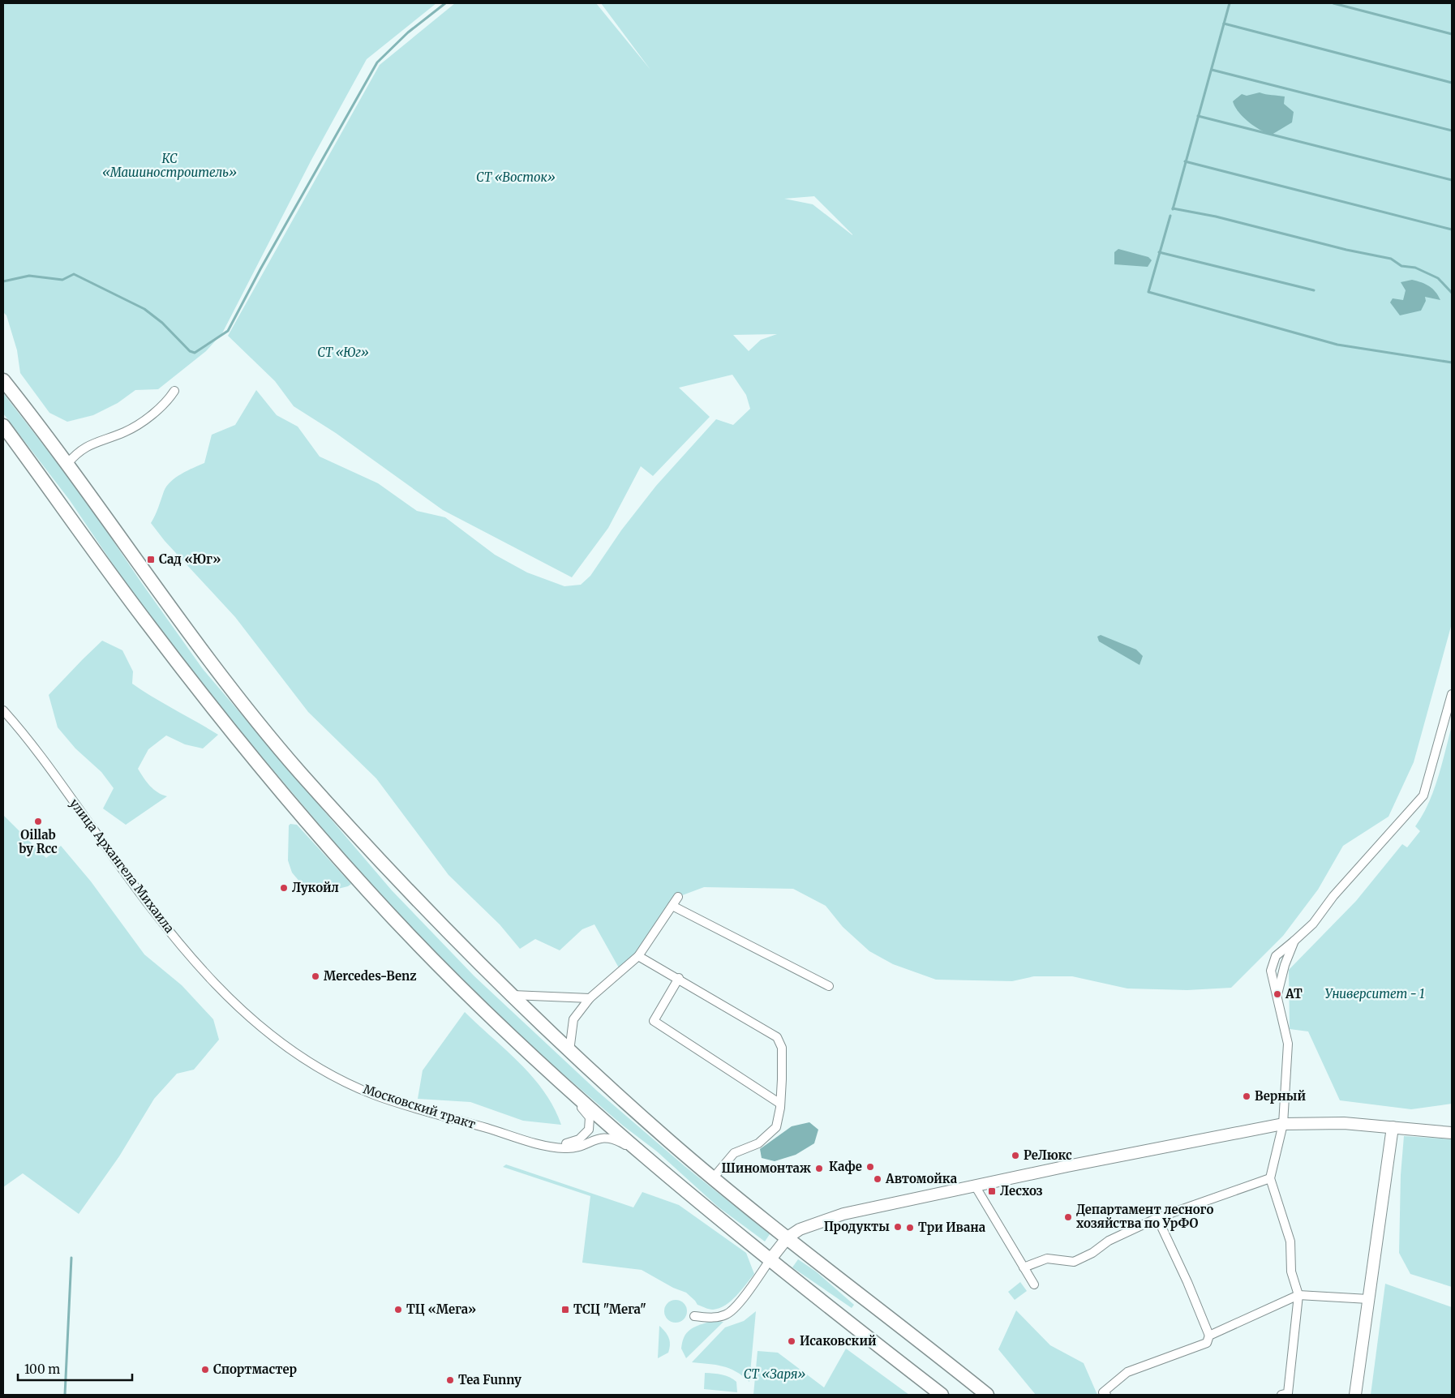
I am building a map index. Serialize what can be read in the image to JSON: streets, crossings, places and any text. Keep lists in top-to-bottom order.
{
  "streets": {
    "street": ["улица Архангела Михаила", "Московский тракт"]
  },
  "crossings": [
    ["улица Архангела Михаила", "Московский тракт"]
  ],
  "parks": [
    "КС «Машиностроитель»",
    "СТ «Восток»",
    "СТ «Юг»",
    "Университет - 1",
    "СТ «Заря»"
  ],
  "places": {
    "transit": ["Сад «Юг»", "Лесхоз", "ТСЦ \"Мега\""],
    "other": [
      "Oillab by Rcc",
      "Лукойл",
      "Mercedes-Benz",
      "AT",
      "Верный",
      "РеЛюкс",
      "Кафе",
      "Шиномонтаж",
      "Автомойка",
      "Департамент лесного хозяйства по УрФО",
      "Продукты",
      "Три Ивана",
      "ТЦ «Мега»",
      "Исаковский",
      "Спортмастер",
      "Tea Funny"
    ]
  },
  "scale_bar": "100 m"
}
